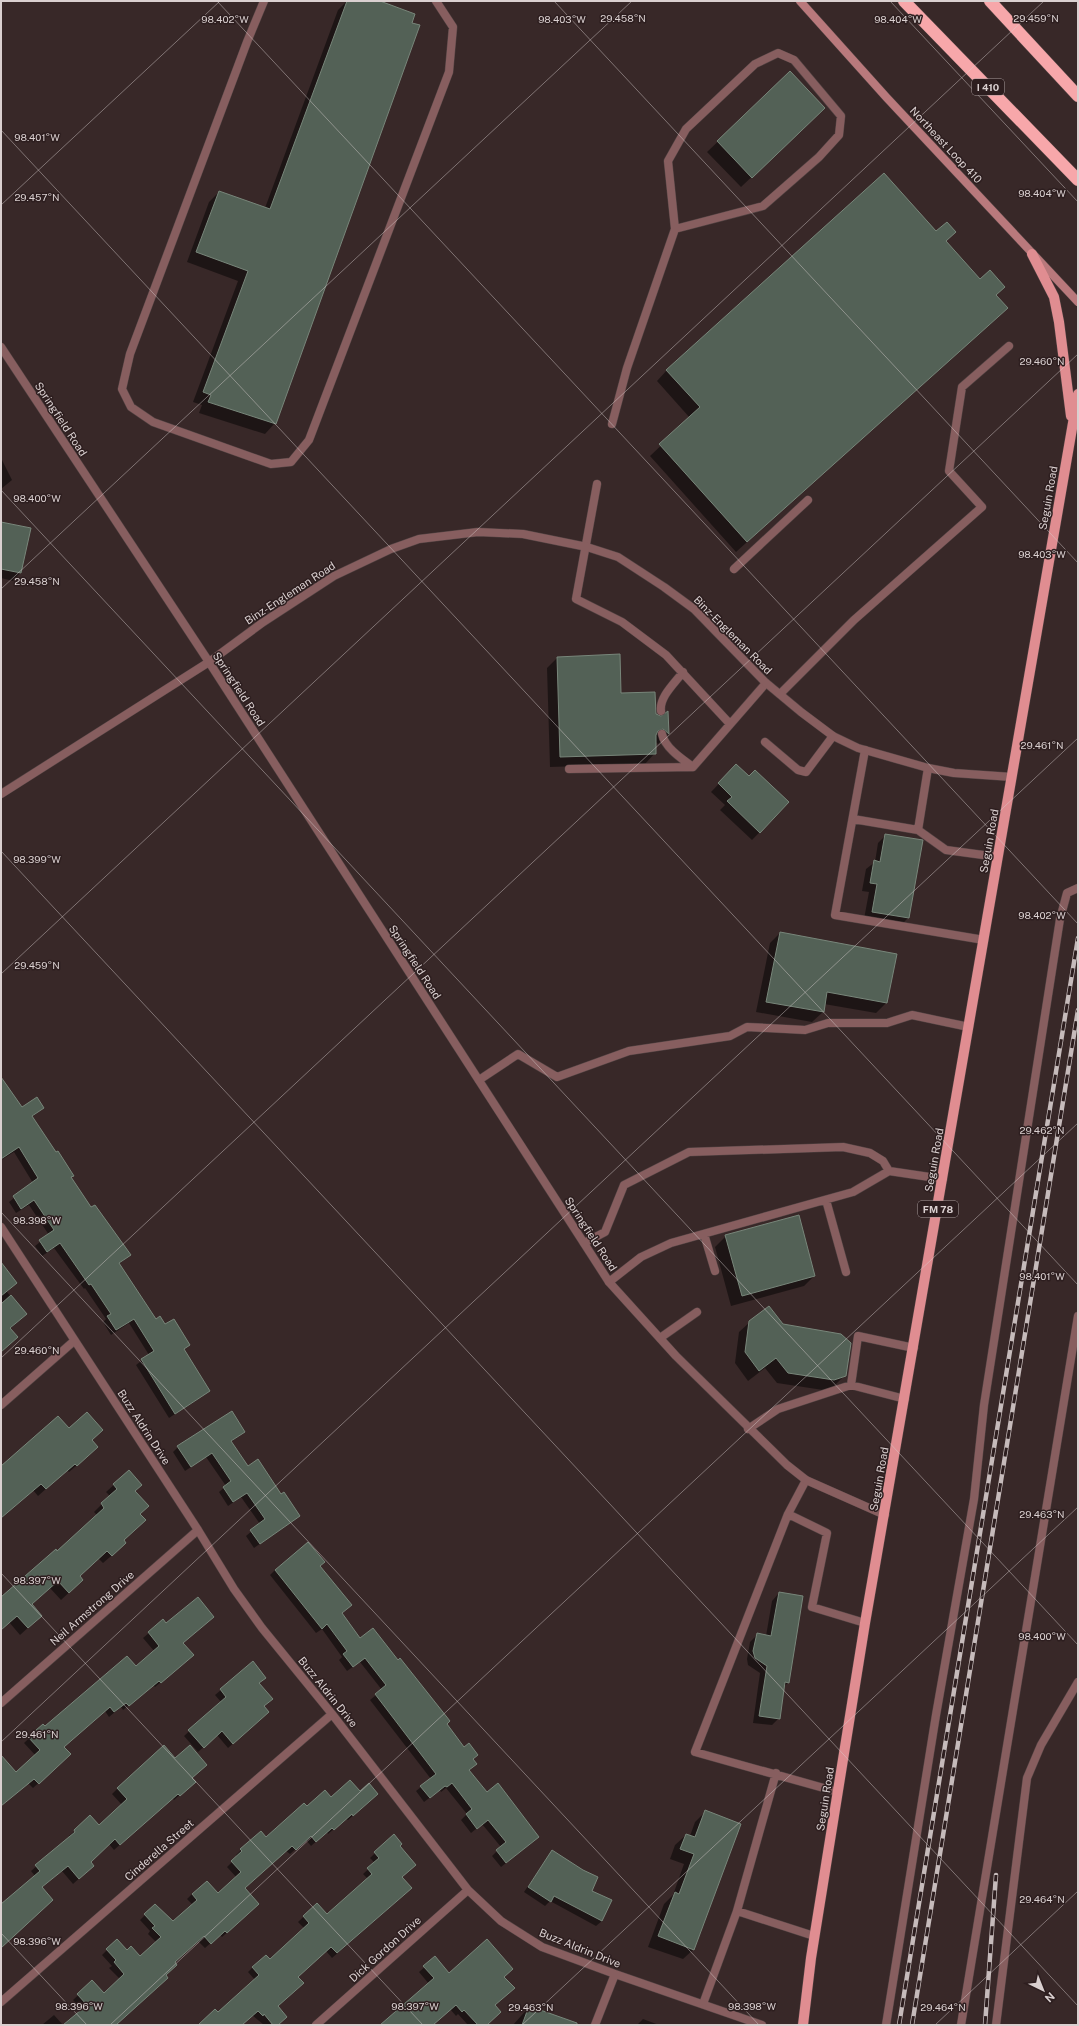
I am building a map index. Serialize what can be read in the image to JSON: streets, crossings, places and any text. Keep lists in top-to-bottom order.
{
  "streets": {
    "highway": ["I 410"],
    "main road": ["Northeast Loop 410", "Seguin Road", "FM 78"],
    "street": [
      "Springfield Road",
      "Binz-Engleman Road",
      "Buzz Aldrin Drive",
      "Neil Armstrong Drive",
      "Cinderella Street",
      "Dick Gordon Drive"
    ]
  },
  "crossings": [
    ["Springfield Road", "Seguin Road"],
    ["Springfield Road", "Binz-Engleman Road"],
    ["Seguin Road", "Binz-Engleman Road"],
    ["Buzz Aldrin Drive", "Neil Armstrong Drive"],
    ["Buzz Aldrin Drive", "Cinderella Street"],
    ["Buzz Aldrin Drive", "Dick Gordon Drive"]
  ],
  "north": "bottom right",
  "coordinates": [
    "29.458°N",
    "29.459°N",
    "98.402°W",
    "98.403°W",
    "98.404°W",
    "98.401°W",
    "29.457°N",
    "29.460°N",
    "98.400°W",
    "29.461°N",
    "98.399°W",
    "29.462°N",
    "98.398°W",
    "29.463°N",
    "98.397°W",
    "29.464°N",
    "98.396°W"
  ]
}
